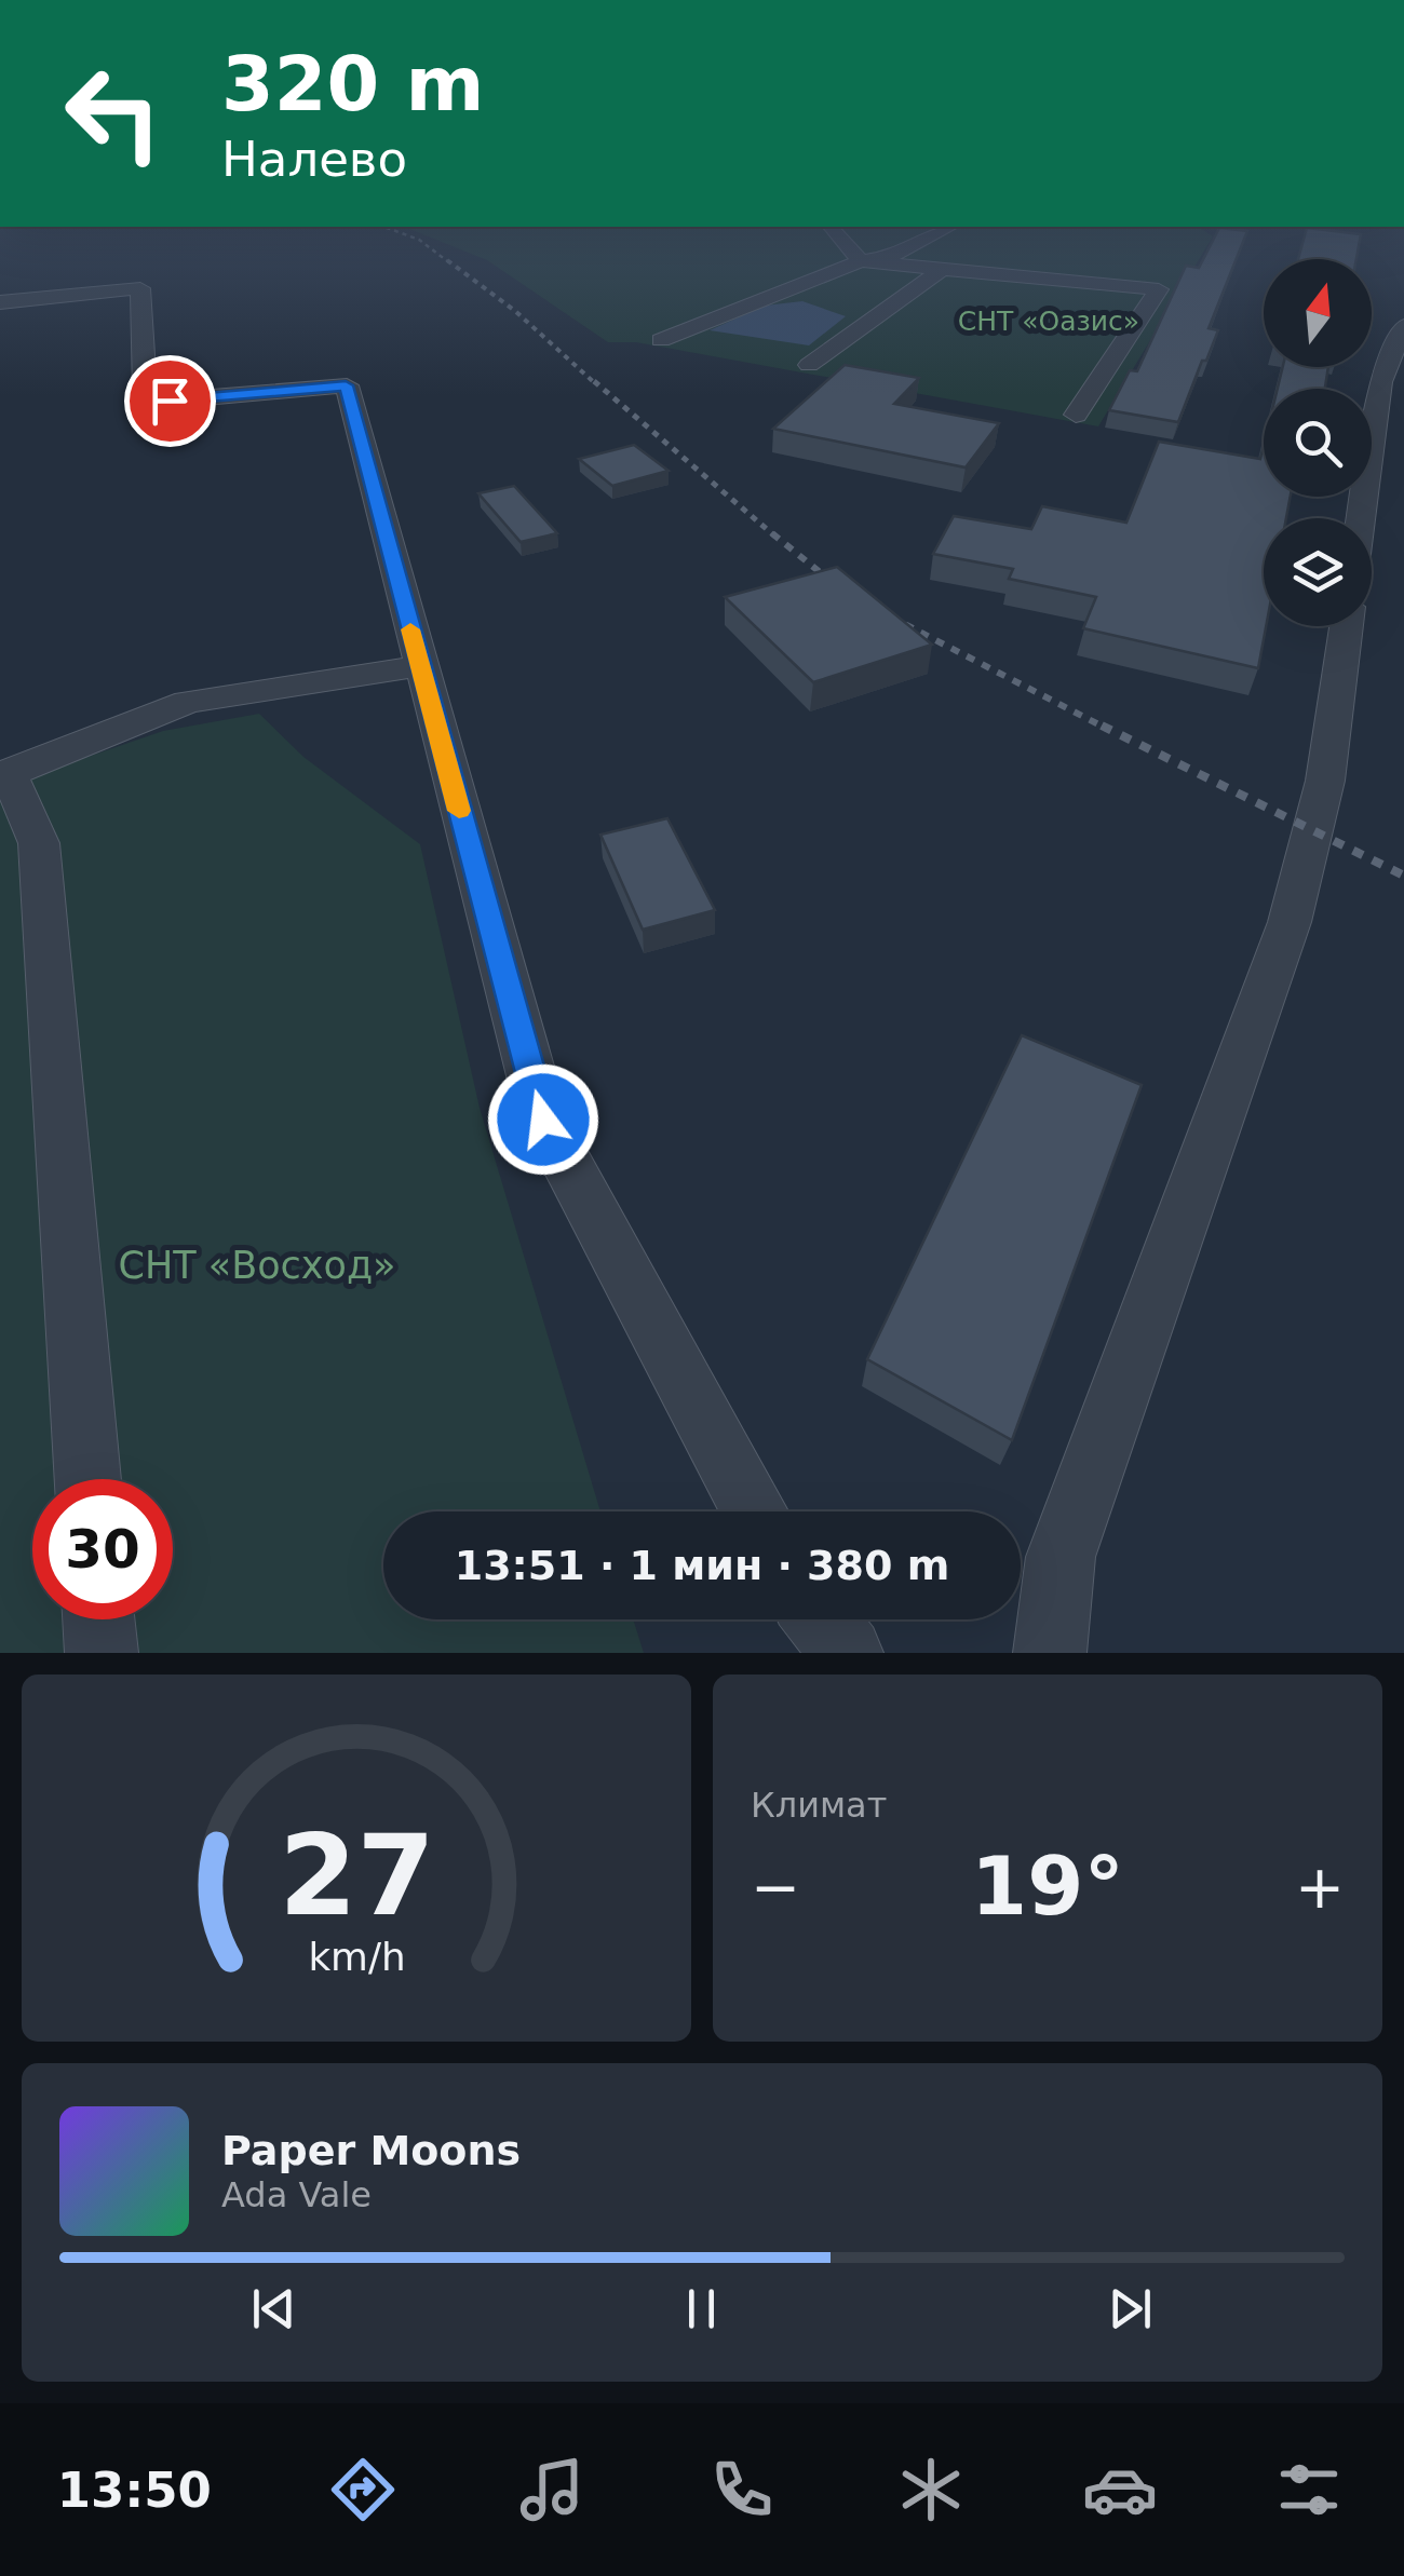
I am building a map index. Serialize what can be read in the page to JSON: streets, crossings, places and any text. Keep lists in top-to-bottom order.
{
  "parks": ["СНТ «Оазис»", "СНТ «Восход»"],
  "north": "top",
  "page": {
    "turn": ["320 m", "Налево"],
    "limit": "30",
    "trip": "13:51 · 1 мин · 380 m",
    "tile": "Климат",
    "heat": ["−", "19°", "+"],
    "song": ["Paper Moons", "Ada Vale"],
    "tabs": "13:50",
    "gauge": ["27", "km/h"]
  }
}
